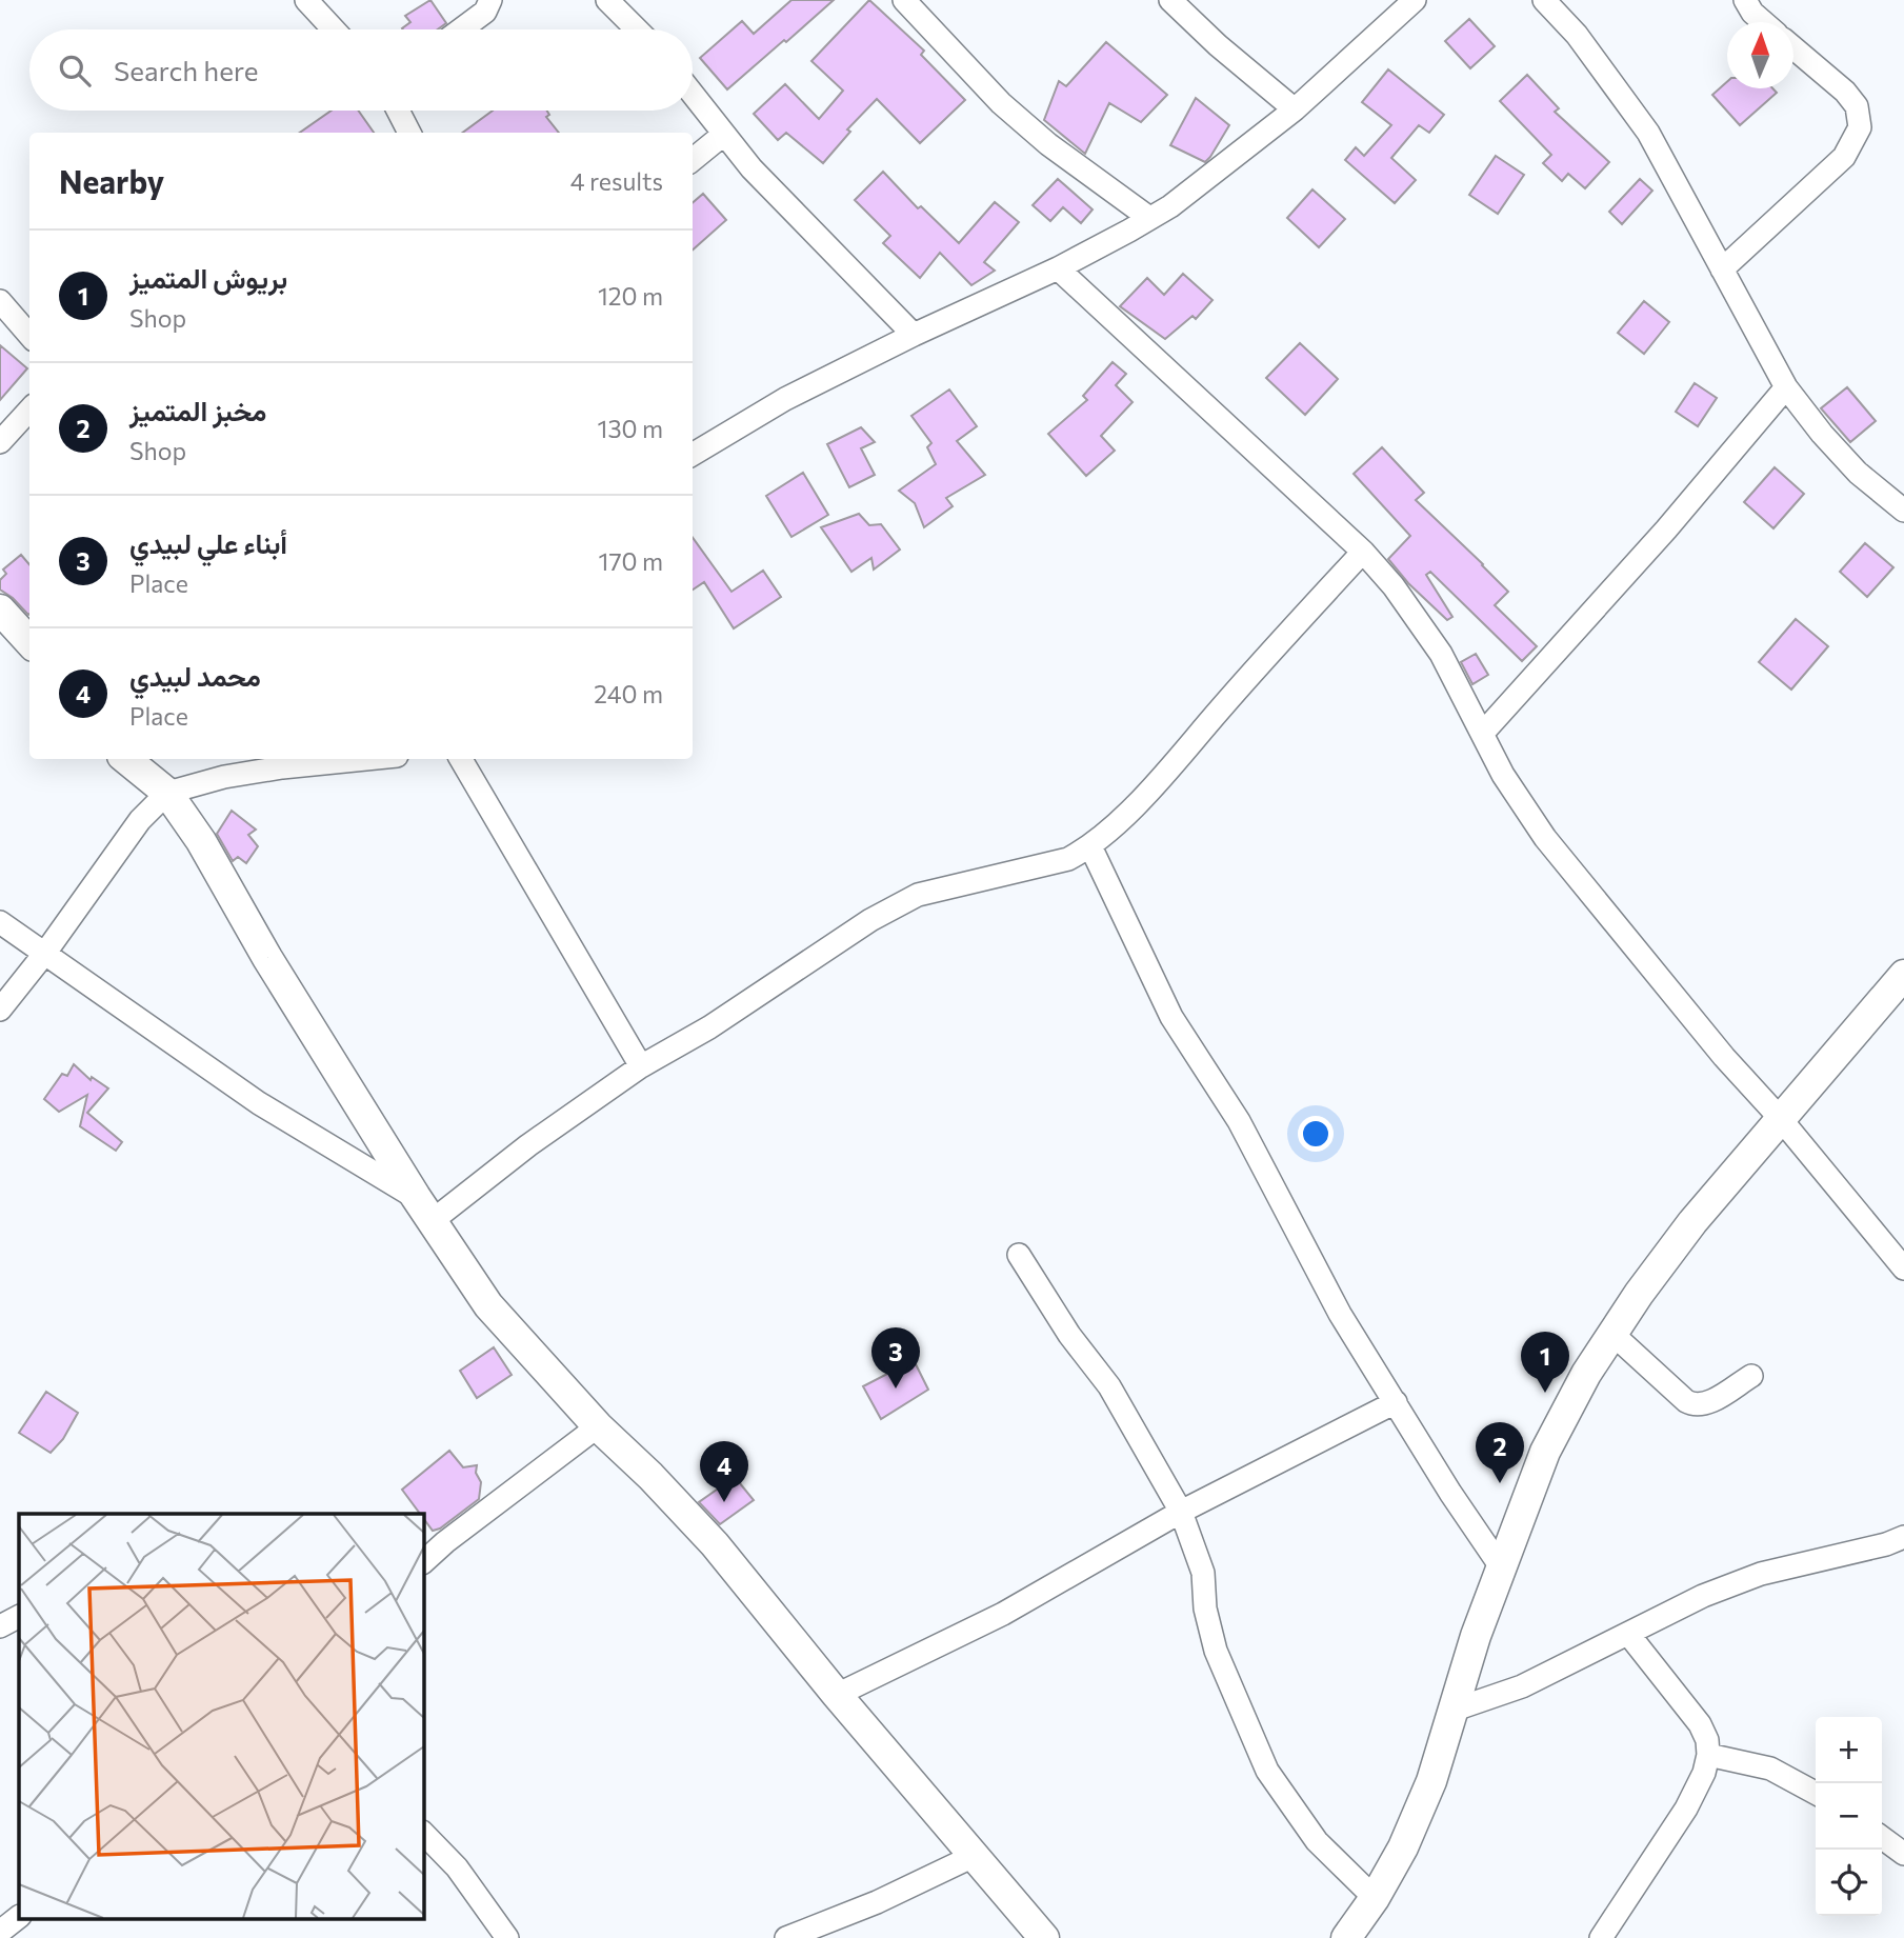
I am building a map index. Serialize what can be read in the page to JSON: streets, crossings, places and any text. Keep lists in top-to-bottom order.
{
  "north": "top",
  "page": {
    "search": "Search here",
    "heading": ["Nearby", "4 results"],
    "list": [
      {
        "mark": "1",
        "name": "بريوش المتميز",
        "note": "Shop",
        "value": "120 m"
      },
      {
        "mark": "2",
        "name": "مخبز المتميز",
        "note": "Shop",
        "value": "130 m"
      },
      {
        "mark": "3",
        "name": "أبناء علي لبيدي",
        "note": "Place",
        "value": "170 m"
      },
      {
        "mark": "4",
        "name": "محمد لبيدي",
        "note": "Place",
        "value": "240 m"
      }
    ],
    "pins": [
      "3",
      "1",
      "2",
      "4"
    ],
    "map_buttons": ["+", "−"]
  }
}
